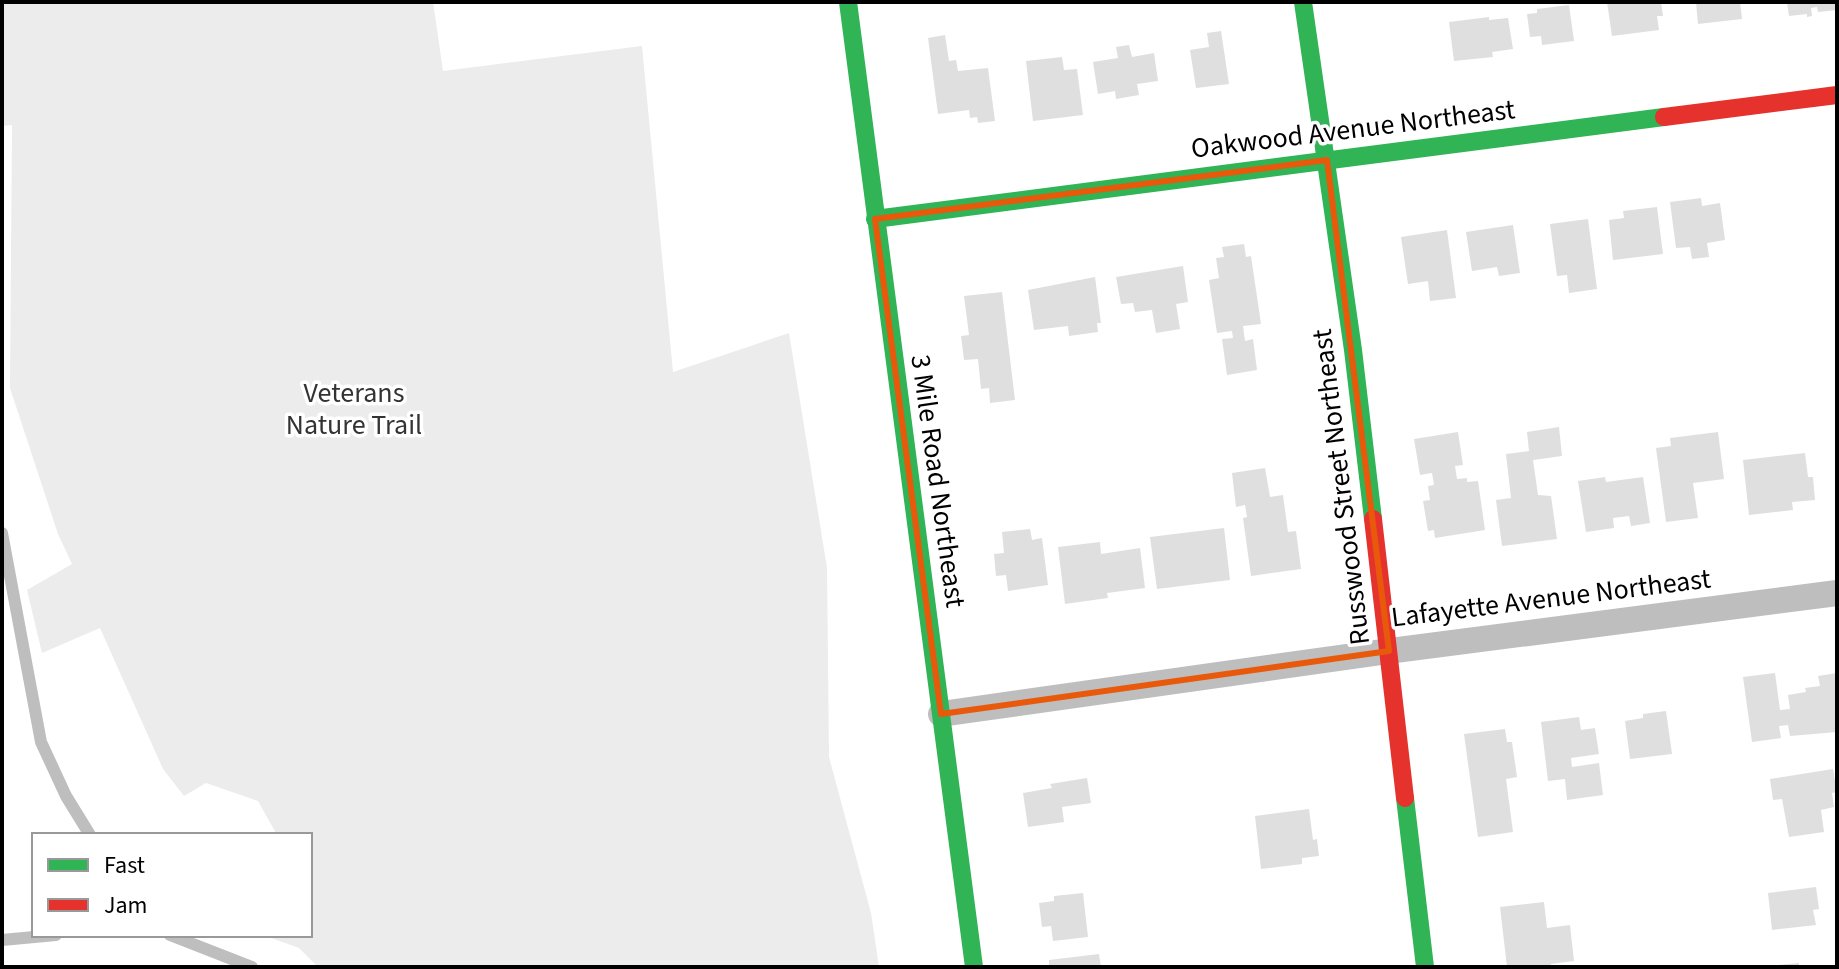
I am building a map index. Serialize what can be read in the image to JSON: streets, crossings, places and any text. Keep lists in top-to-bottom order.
{
  "streets": {
    "street": [
      "Oakwood Avenue Northeast",
      "3 Mile Road Northeast",
      "Russwood Street Northeast",
      "Lafayette Avenue Northeast"
    ]
  },
  "crossings": [
    ["Oakwood Avenue Northeast", "3 Mile Road Northeast"],
    ["Oakwood Avenue Northeast", "Russwood Street Northeast"],
    ["3 Mile Road Northeast", "Lafayette Avenue Northeast"],
    ["Russwood Street Northeast", "Lafayette Avenue Northeast"]
  ],
  "parks": ["Veterans Nature Trail"],
  "legend": ["Fast", "Jam"]
}
